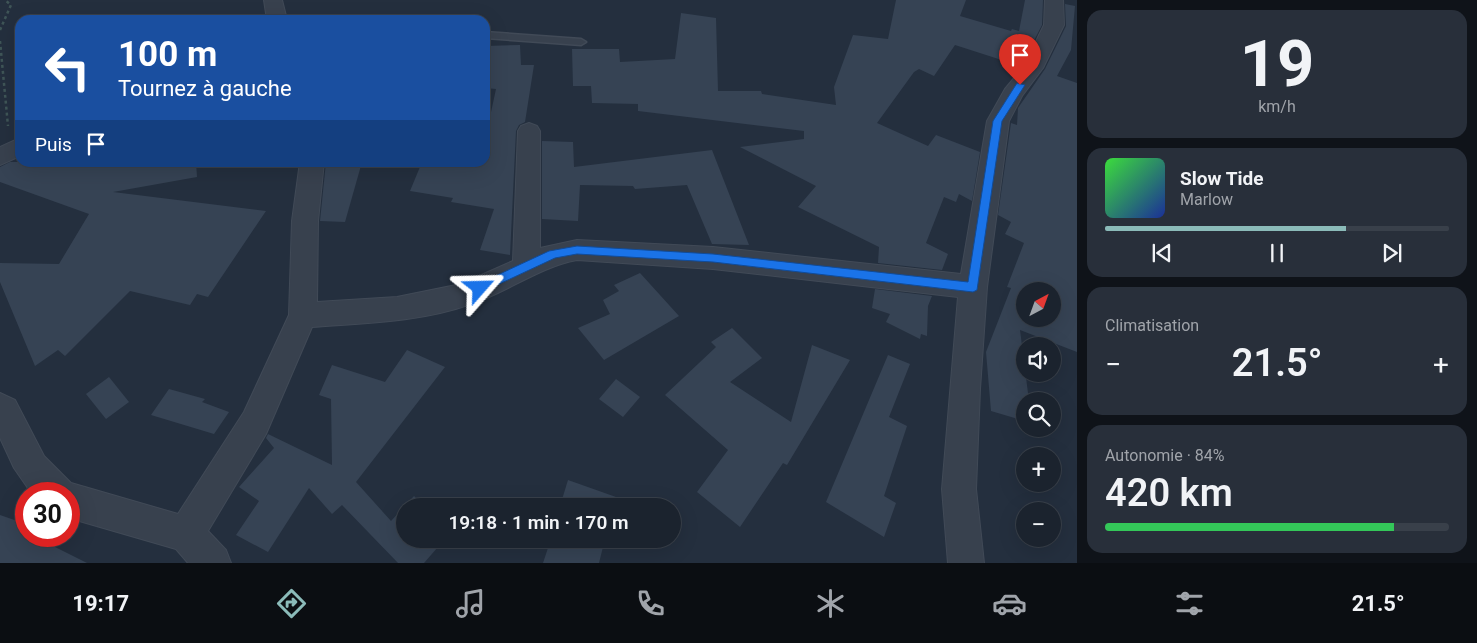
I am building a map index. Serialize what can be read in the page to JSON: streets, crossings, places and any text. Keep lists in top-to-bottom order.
{
  "north": "top right",
  "page": {
    "tile": [
      ["19", "km/h"],
      "Climatisation",
      ["Autonomie · 84%", "420 km"]
    ],
    "turn": ["100 m", "Tournez à gauche"],
    "then": "Puis",
    "song": ["Slow Tide", "Marlow"],
    "map_buttons": ["+", "−"],
    "heat": ["−", "21.5°", "+"],
    "limit": "30",
    "trip": "19:18 · 1 min · 170 m",
    "tabs": ["19:17", "21.5°"]
  }
}
